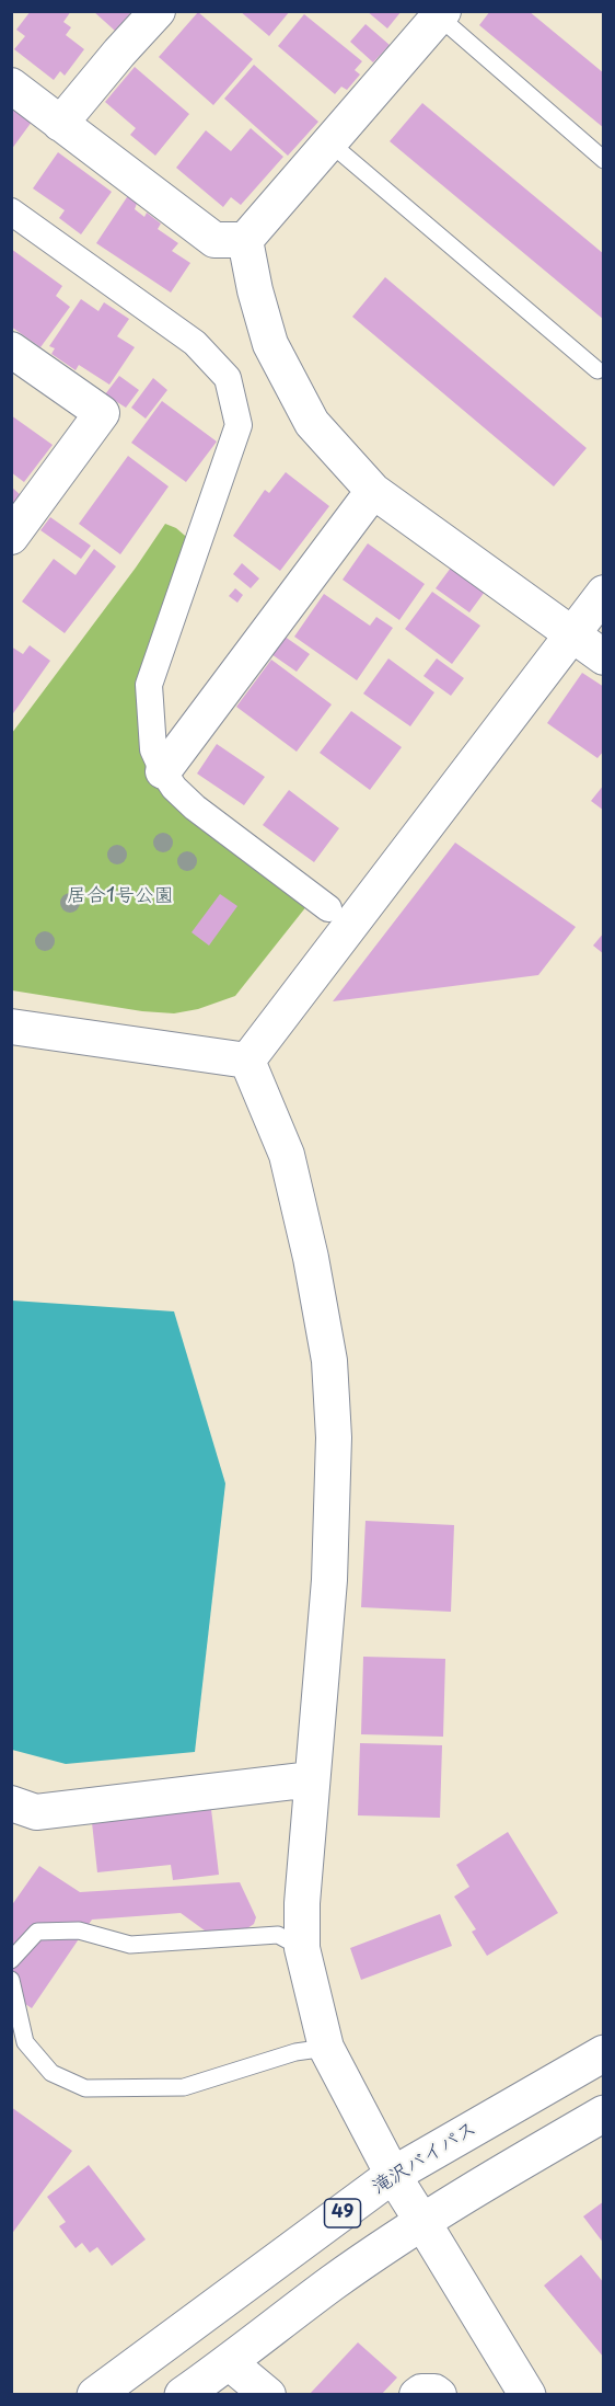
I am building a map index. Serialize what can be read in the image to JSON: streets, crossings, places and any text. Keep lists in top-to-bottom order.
{
  "streets": {
    "main road": ["滝沢バイパス", "49"]
  },
  "parks": ["居合1号公園"]
}
